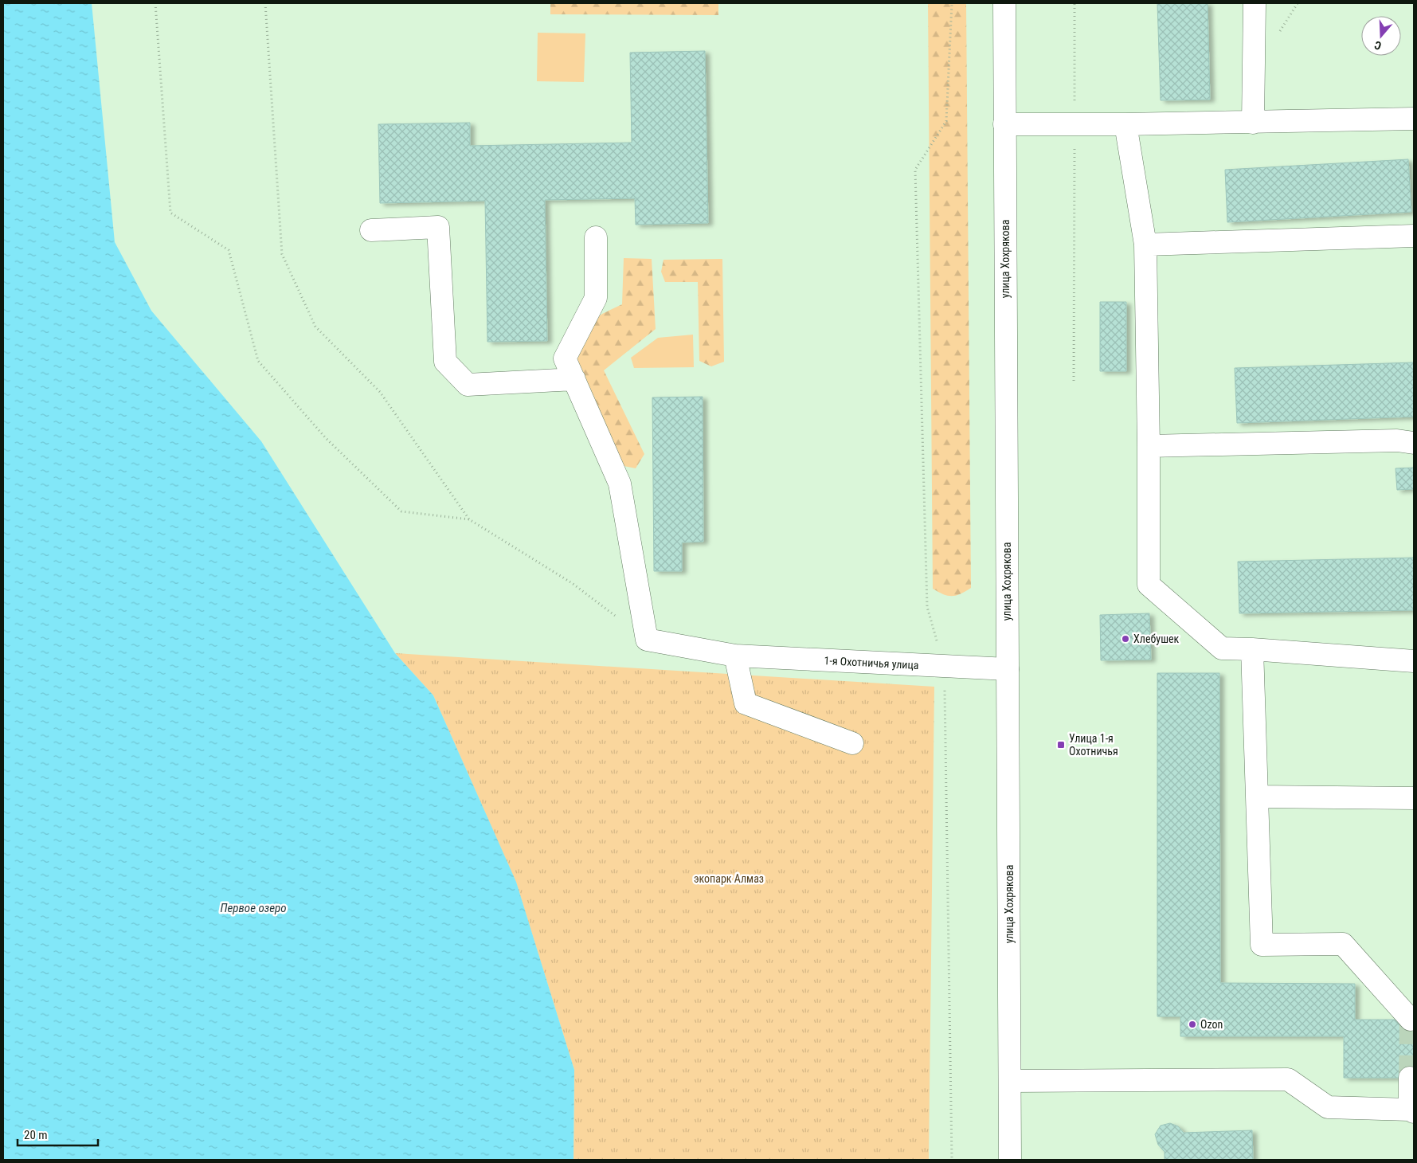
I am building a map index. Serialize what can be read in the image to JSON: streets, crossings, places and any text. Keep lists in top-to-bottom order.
{
  "streets": {
    "main road": ["улица Хохрякова", "1-я Охотничья улица"]
  },
  "crossings": [
    ["улица Хохрякова", "1-я Охотничья улица"]
  ],
  "water": ["Первое озеро"],
  "parks": ["экопарк Алмаз"],
  "places": {
    "other": ["Хлебушек", "Ozon"],
    "transit": ["Улица 1-я Охотничья"]
  },
  "scale_bar": "20 m",
  "north": "bottom"
}
